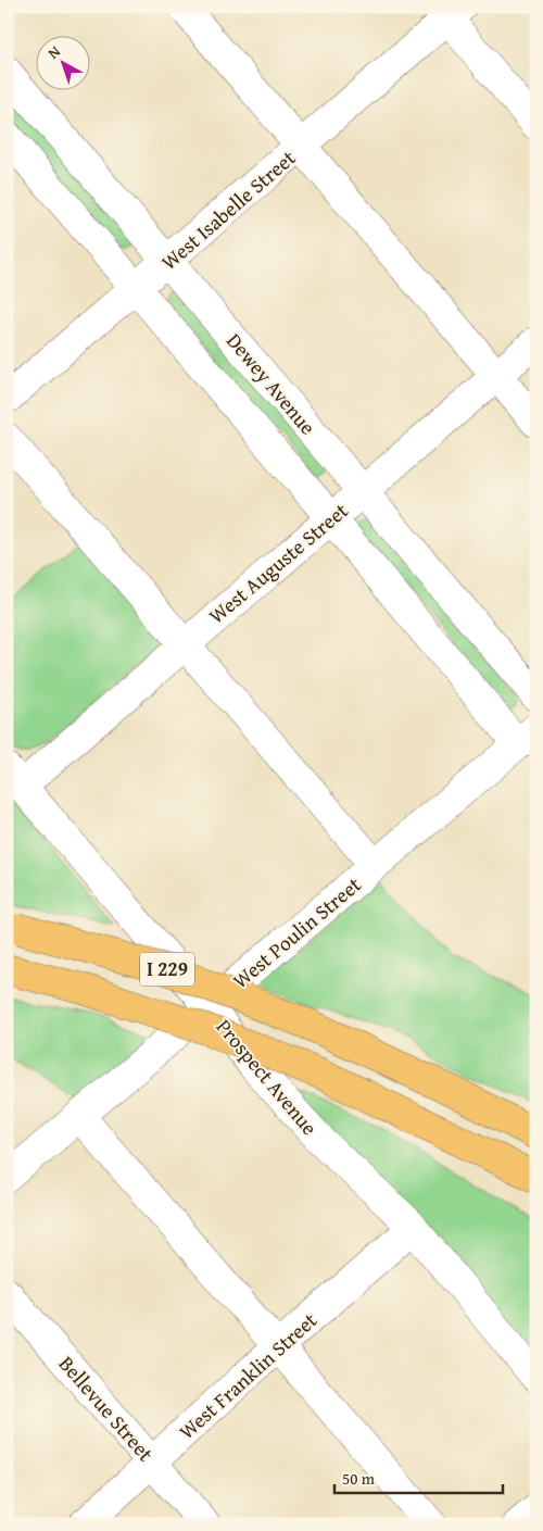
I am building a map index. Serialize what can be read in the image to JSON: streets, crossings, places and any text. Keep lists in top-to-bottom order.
{
  "streets": {
    "highway": ["I 229"],
    "street": [
      "West Isabelle Street",
      "Dewey Avenue",
      "West Auguste Street",
      "West Poulin Street",
      "Prospect Avenue",
      "West Franklin Street",
      "Bellevue Street"
    ]
  },
  "crossings": [
    ["West Isabelle Street", "Dewey Avenue"],
    ["Dewey Avenue", "West Auguste Street"],
    ["Dewey Avenue", "West Poulin Street"],
    ["West Auguste Street", "Prospect Avenue"],
    ["West Poulin Street", "Prospect Avenue"],
    ["Prospect Avenue", "West Franklin Street"],
    ["West Franklin Street", "Bellevue Street"]
  ],
  "scale_bar": "50 m",
  "north": "top left"
}
